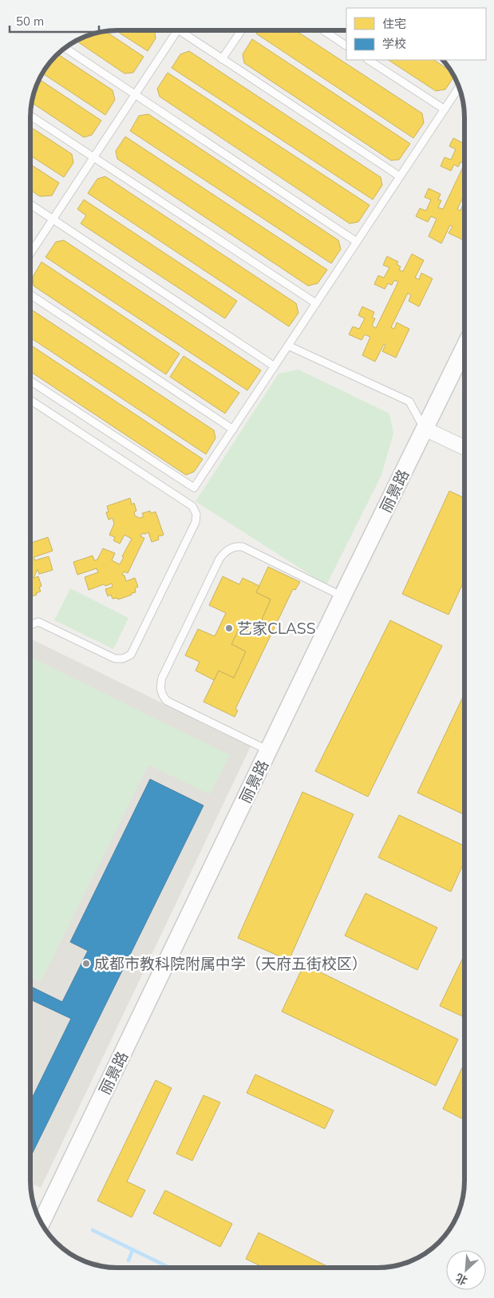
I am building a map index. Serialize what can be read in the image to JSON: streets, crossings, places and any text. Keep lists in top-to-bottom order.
{
  "streets": {
    "street": ["丽景路"]
  },
  "places": ["艺家CLASS", "成都市教科院附属中学（天府五街校区）"],
  "legend": ["住宅", "学校"],
  "scale_bar": "50 m",
  "north": "bottom left"
}
